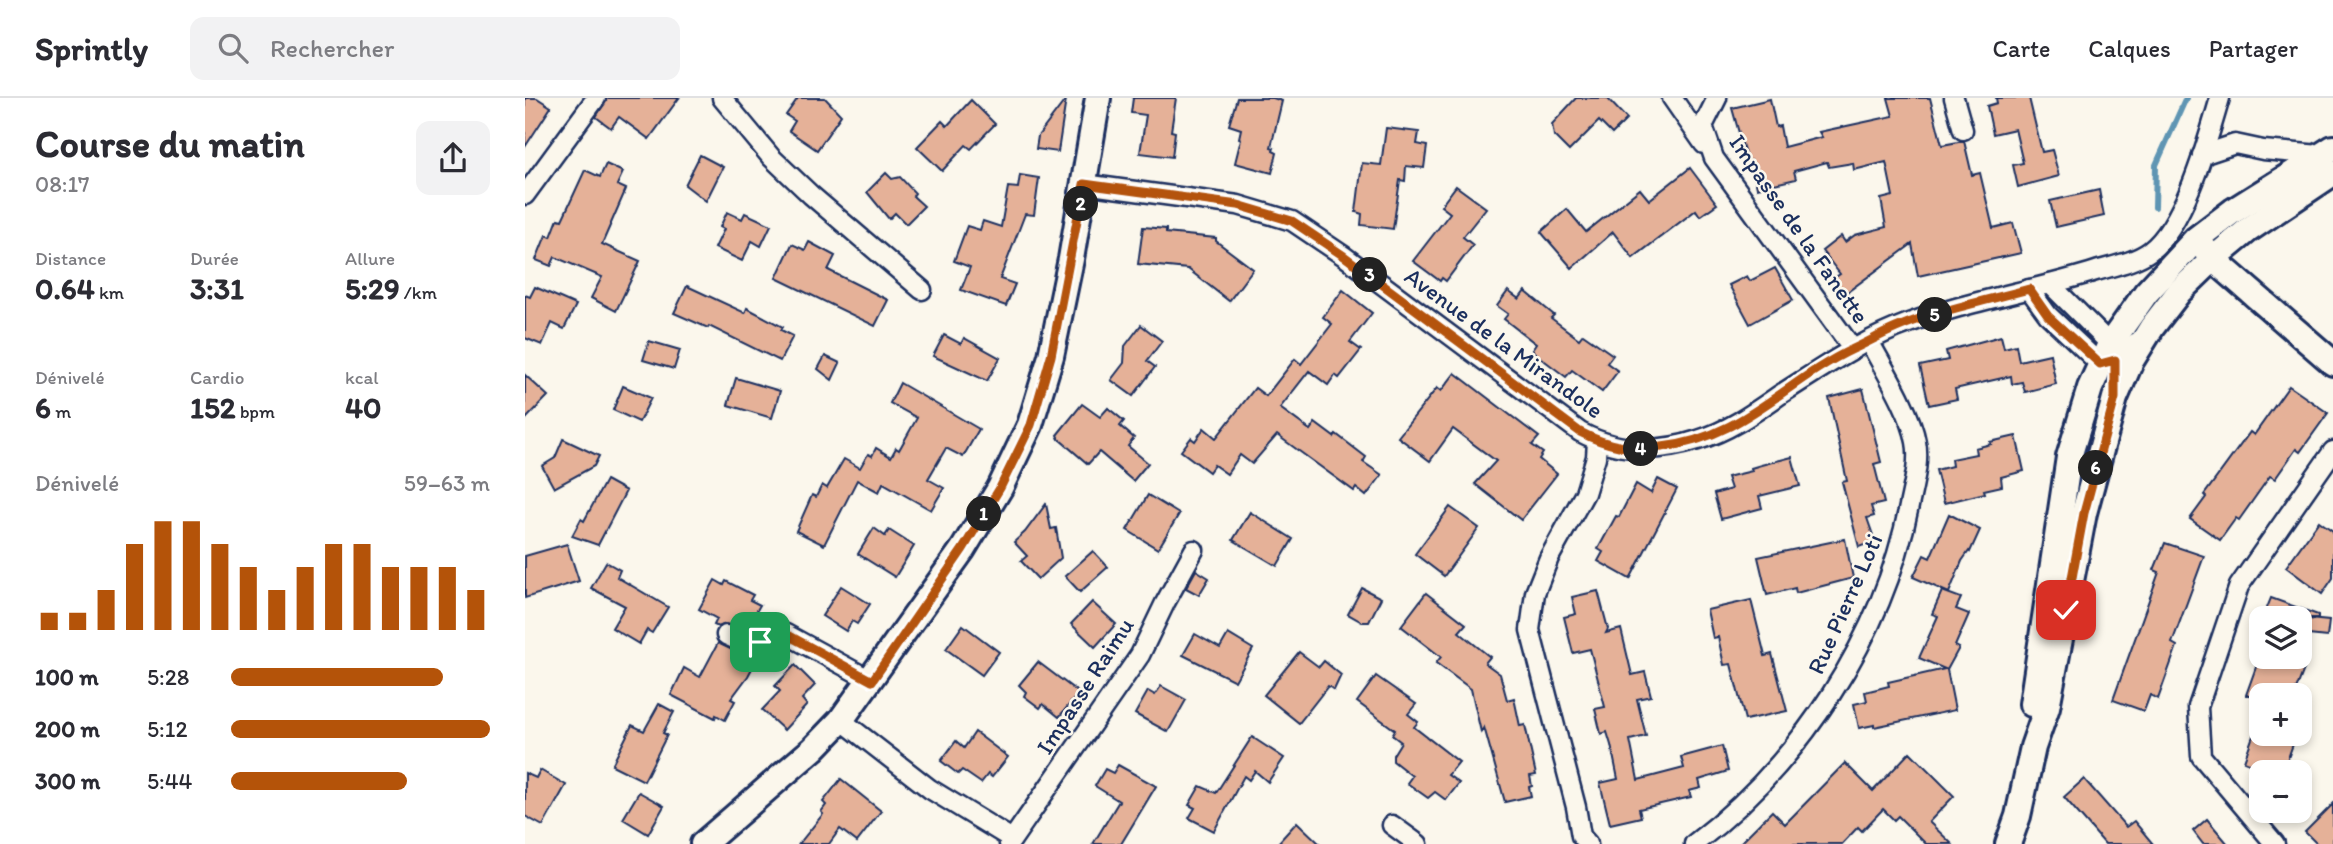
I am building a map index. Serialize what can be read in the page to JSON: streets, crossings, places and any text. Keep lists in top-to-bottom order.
{
  "streets": {
    "street": [
      "Impasse de la Fanette",
      "Avenue de la Mirandole",
      "Rue Pierre Loti",
      "Impasse Raimu"
    ]
  },
  "crossings": [
    ["Impasse de la Fanette", "Avenue de la Mirandole"],
    ["Impasse de la Fanette", "Rue Pierre Loti"],
    ["Avenue de la Mirandole", "Rue Pierre Loti"]
  ],
  "page": {
    "header": "Sprintly",
    "search": "Rechercher",
    "nav": ["Carte", "Calques", "Partager"],
    "heading": ["Course du matin", "08:17"],
    "pins": [
      "2",
      "3",
      "5",
      "4",
      "6",
      "1"
    ],
    "stats": [
      ["Distance", "0.64 km"],
      ["Durée", "3:31"],
      ["Allure", "5:29 /km"],
      ["Dénivelé", "6 m"],
      ["Cardio", "152 bpm"],
      ["kcal", "40"]
    ],
    "chart": ["Dénivelé", "59–63 m"],
    "map_buttons": ["+", "−"],
    "list": [
      {
        "name": "100 m",
        "note": "5:28"
      },
      {
        "name": "200 m",
        "note": "5:12"
      },
      {
        "name": "300 m",
        "note": "5:44"
      }
    ]
  }
}
